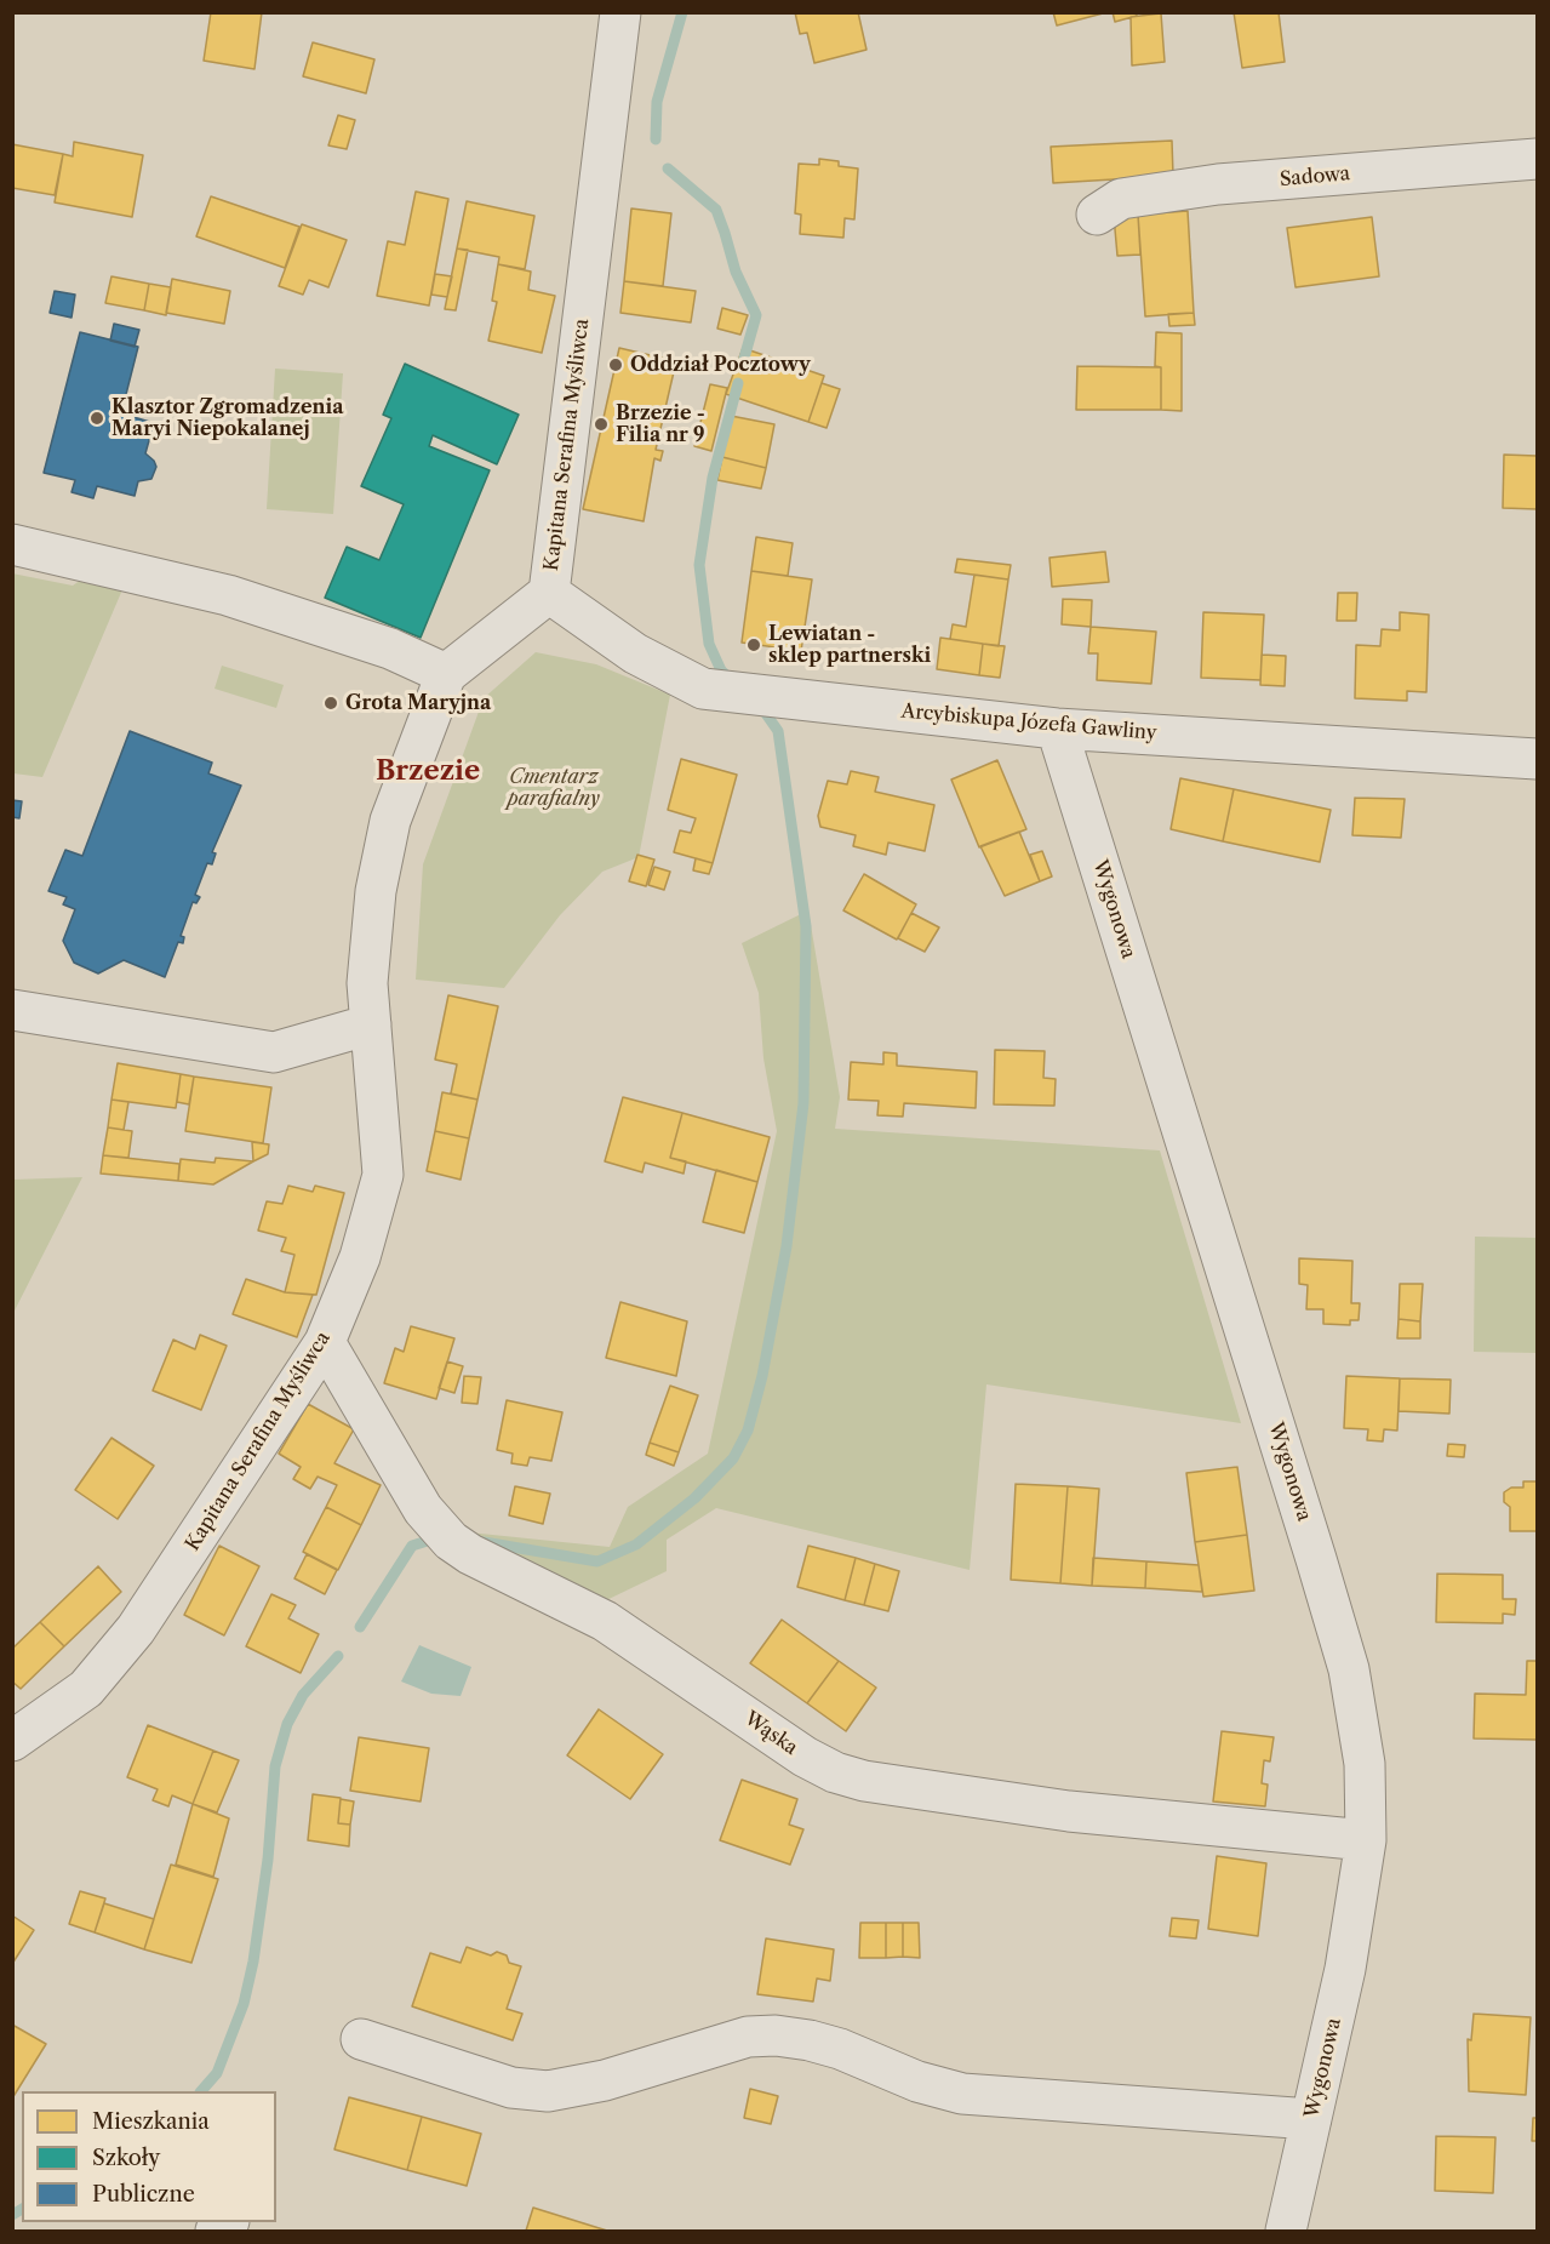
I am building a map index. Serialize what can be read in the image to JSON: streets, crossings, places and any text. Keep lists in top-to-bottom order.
{
  "streets": {
    "street": [
      "Sadowa",
      "Kapitana Serafina Myśliwca",
      "Arcybiskupa Józefa Gawliny",
      "Wygonowa",
      "Wąska"
    ]
  },
  "crossings": [
    ["Kapitana Serafina Myśliwca", "Arcybiskupa Józefa Gawliny"],
    ["Kapitana Serafina Myśliwca", "Wąska"],
    ["Arcybiskupa Józefa Gawliny", "Wygonowa"],
    ["Wygonowa", "Wąska"]
  ],
  "districts": ["Brzezie"],
  "parks": ["Cmentarz parafialny"],
  "places": [
    "Oddział Pocztowy",
    "Klasztor Zgromadzenia Maryi Niepokalanej",
    "Brzezie - Filia nr 9",
    "Lewiatan - sklep partnerski",
    "Grota Maryjna"
  ],
  "legend": ["Mieszkania", "Szkoły", "Publiczne"]
}
